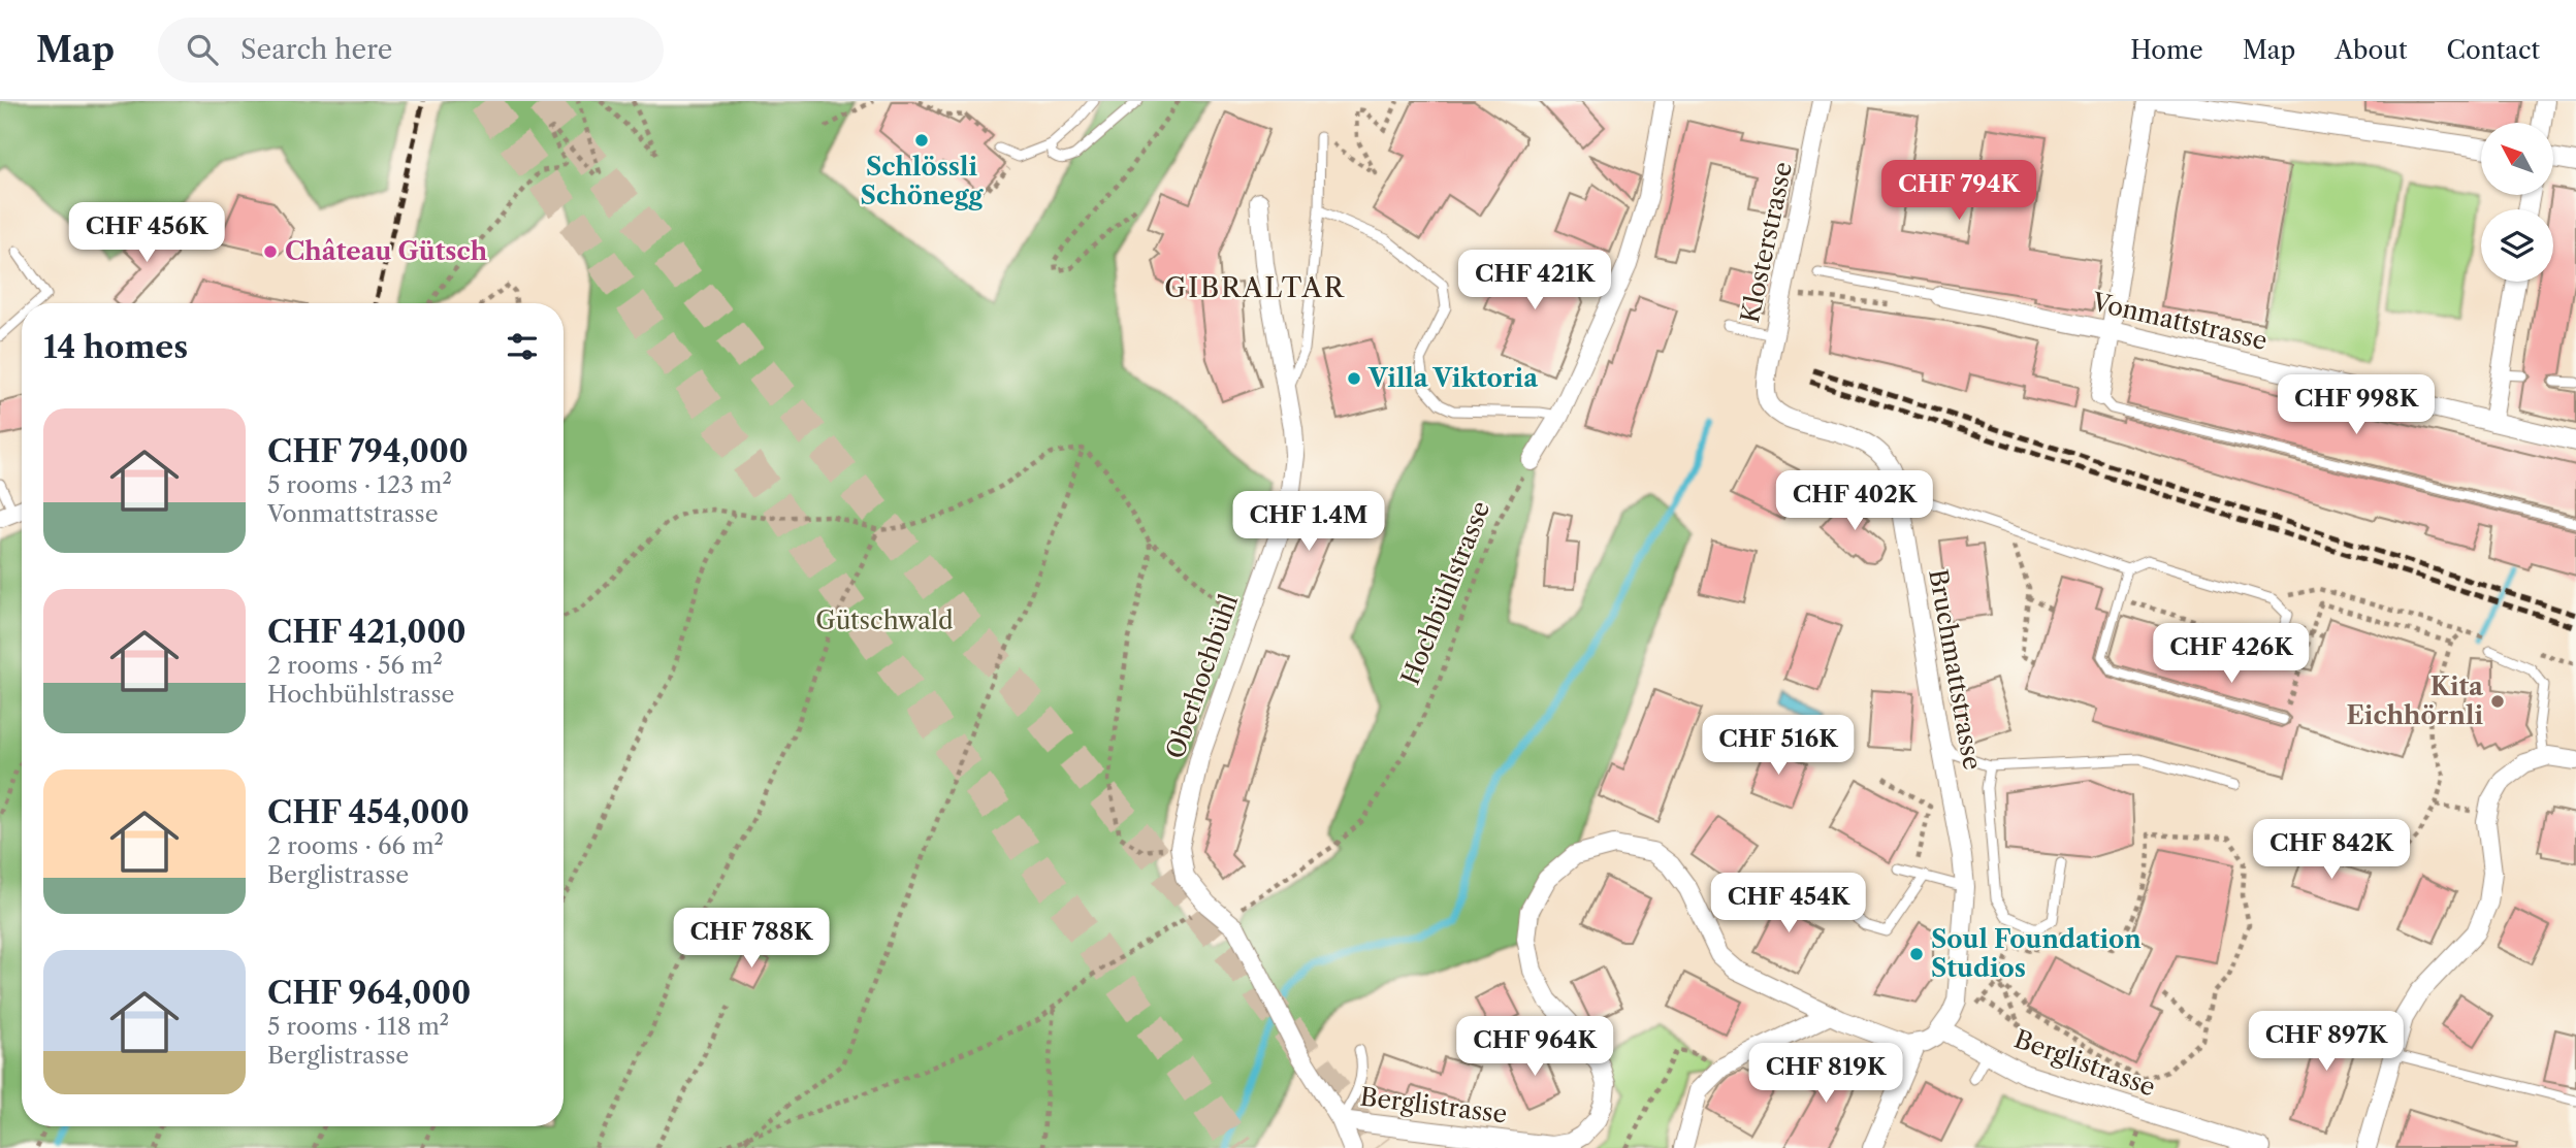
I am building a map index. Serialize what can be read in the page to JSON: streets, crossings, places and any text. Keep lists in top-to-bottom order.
{
  "streets": {
    "street": [
      "Klosterstrasse",
      "Vonmattstrasse",
      "Bruchmattstrasse",
      "Oberhochbühl",
      "Berglistrasse"
    ],
    "path": ["Hochbühlstrasse"]
  },
  "crossings": [
    ["Klosterstrasse", "Bruchmattstrasse"],
    ["Hochbühlstrasse", "Oberhochbühl"],
    ["Hochbühlstrasse", "Berglistrasse"],
    ["Bruchmattstrasse", "Berglistrasse"],
    ["Oberhochbühl", "Berglistrasse"]
  ],
  "districts": ["GIBRALTAR"],
  "parks": ["Gütschwald"],
  "places": [
    "Schlössli Schönegg",
    "Château Gütsch",
    "Villa Viktoria",
    "Kita Eichhörnli",
    "Soul Foundation Studios"
  ],
  "north": "top left",
  "page": {
    "header": "Map",
    "search": "Search here",
    "nav": [
      "Home",
      "Map",
      "About",
      "Contact"
    ],
    "price": [
      "CHF 794K",
      "CHF 456K",
      "CHF 421K",
      "CHF 998K",
      "CHF 402K",
      "CHF 1.4M",
      "CHF 426K",
      "CHF 516K",
      "CHF 842K",
      "CHF 454K",
      "CHF 788K",
      "CHF 897K",
      "CHF 964K",
      "CHF 819K"
    ],
    "heading": "14 homes",
    "list": [
      {
        "name": "CHF 794,000",
        "note": "5 rooms · 123 m² · Vonmattstrasse"
      },
      {
        "name": "CHF 421,000",
        "note": "2 rooms · 56 m² · Hochbühlstrasse"
      },
      {
        "name": "CHF 454,000",
        "note": "2 rooms · 66 m² · Berglistrasse"
      },
      {
        "name": "CHF 964,000",
        "note": "5 rooms · 118 m² · Berglistrasse"
      }
    ]
  }
}
